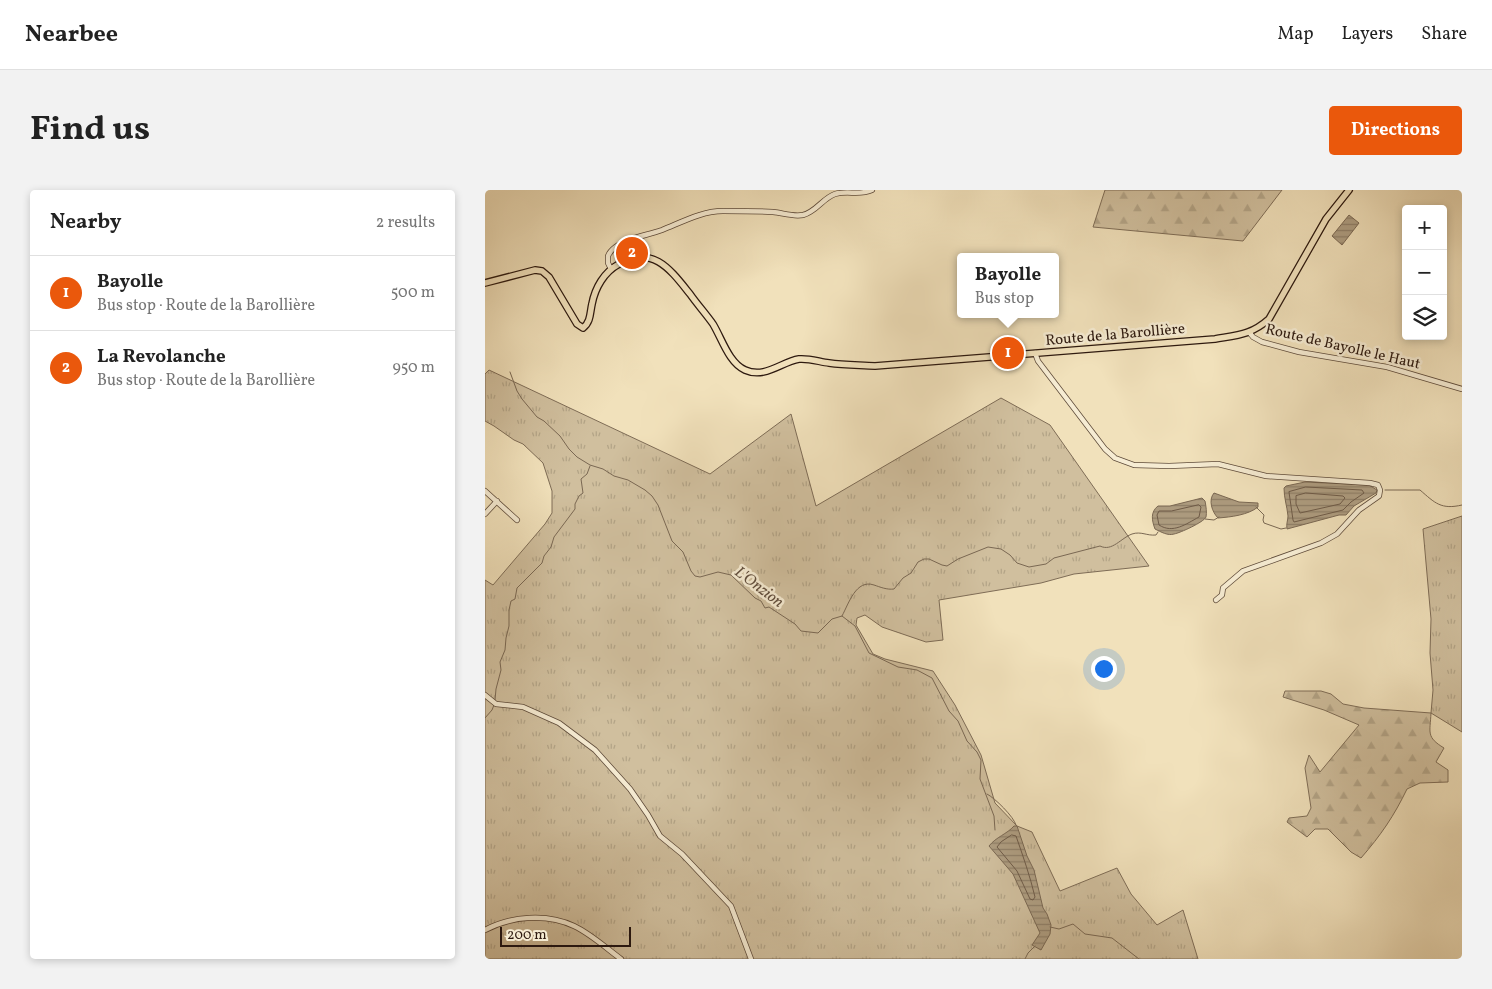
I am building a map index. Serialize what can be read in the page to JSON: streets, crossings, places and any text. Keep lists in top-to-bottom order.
{
  "streets": {
    "main road": ["Route de la Barollière"],
    "street": ["Route de Bayolle le Haut"]
  },
  "crossings": [
    ["Route de la Barollière", "Route de Bayolle le Haut"]
  ],
  "water": ["L'Onzion"],
  "scale_bar": "200 m",
  "page": {
    "header": "Nearbee",
    "nav": ["Map", "Layers", "Share"],
    "title": "Find us",
    "buttons": "Directions",
    "heading": ["Nearby", "2 results"],
    "map_buttons": ["+", "−"],
    "pins": ["2", "1"],
    "popup": ["Bayolle", "Bus stop"],
    "list": [
      {
        "mark": "1",
        "name": "Bayolle",
        "note": "Bus stop · Route de la Barollière",
        "value": "500 m"
      },
      {
        "mark": "2",
        "name": "La Revolanche",
        "note": "Bus stop · Route de la Barollière",
        "value": "950 m"
      }
    ],
    "scale": "200 m"
  }
}
